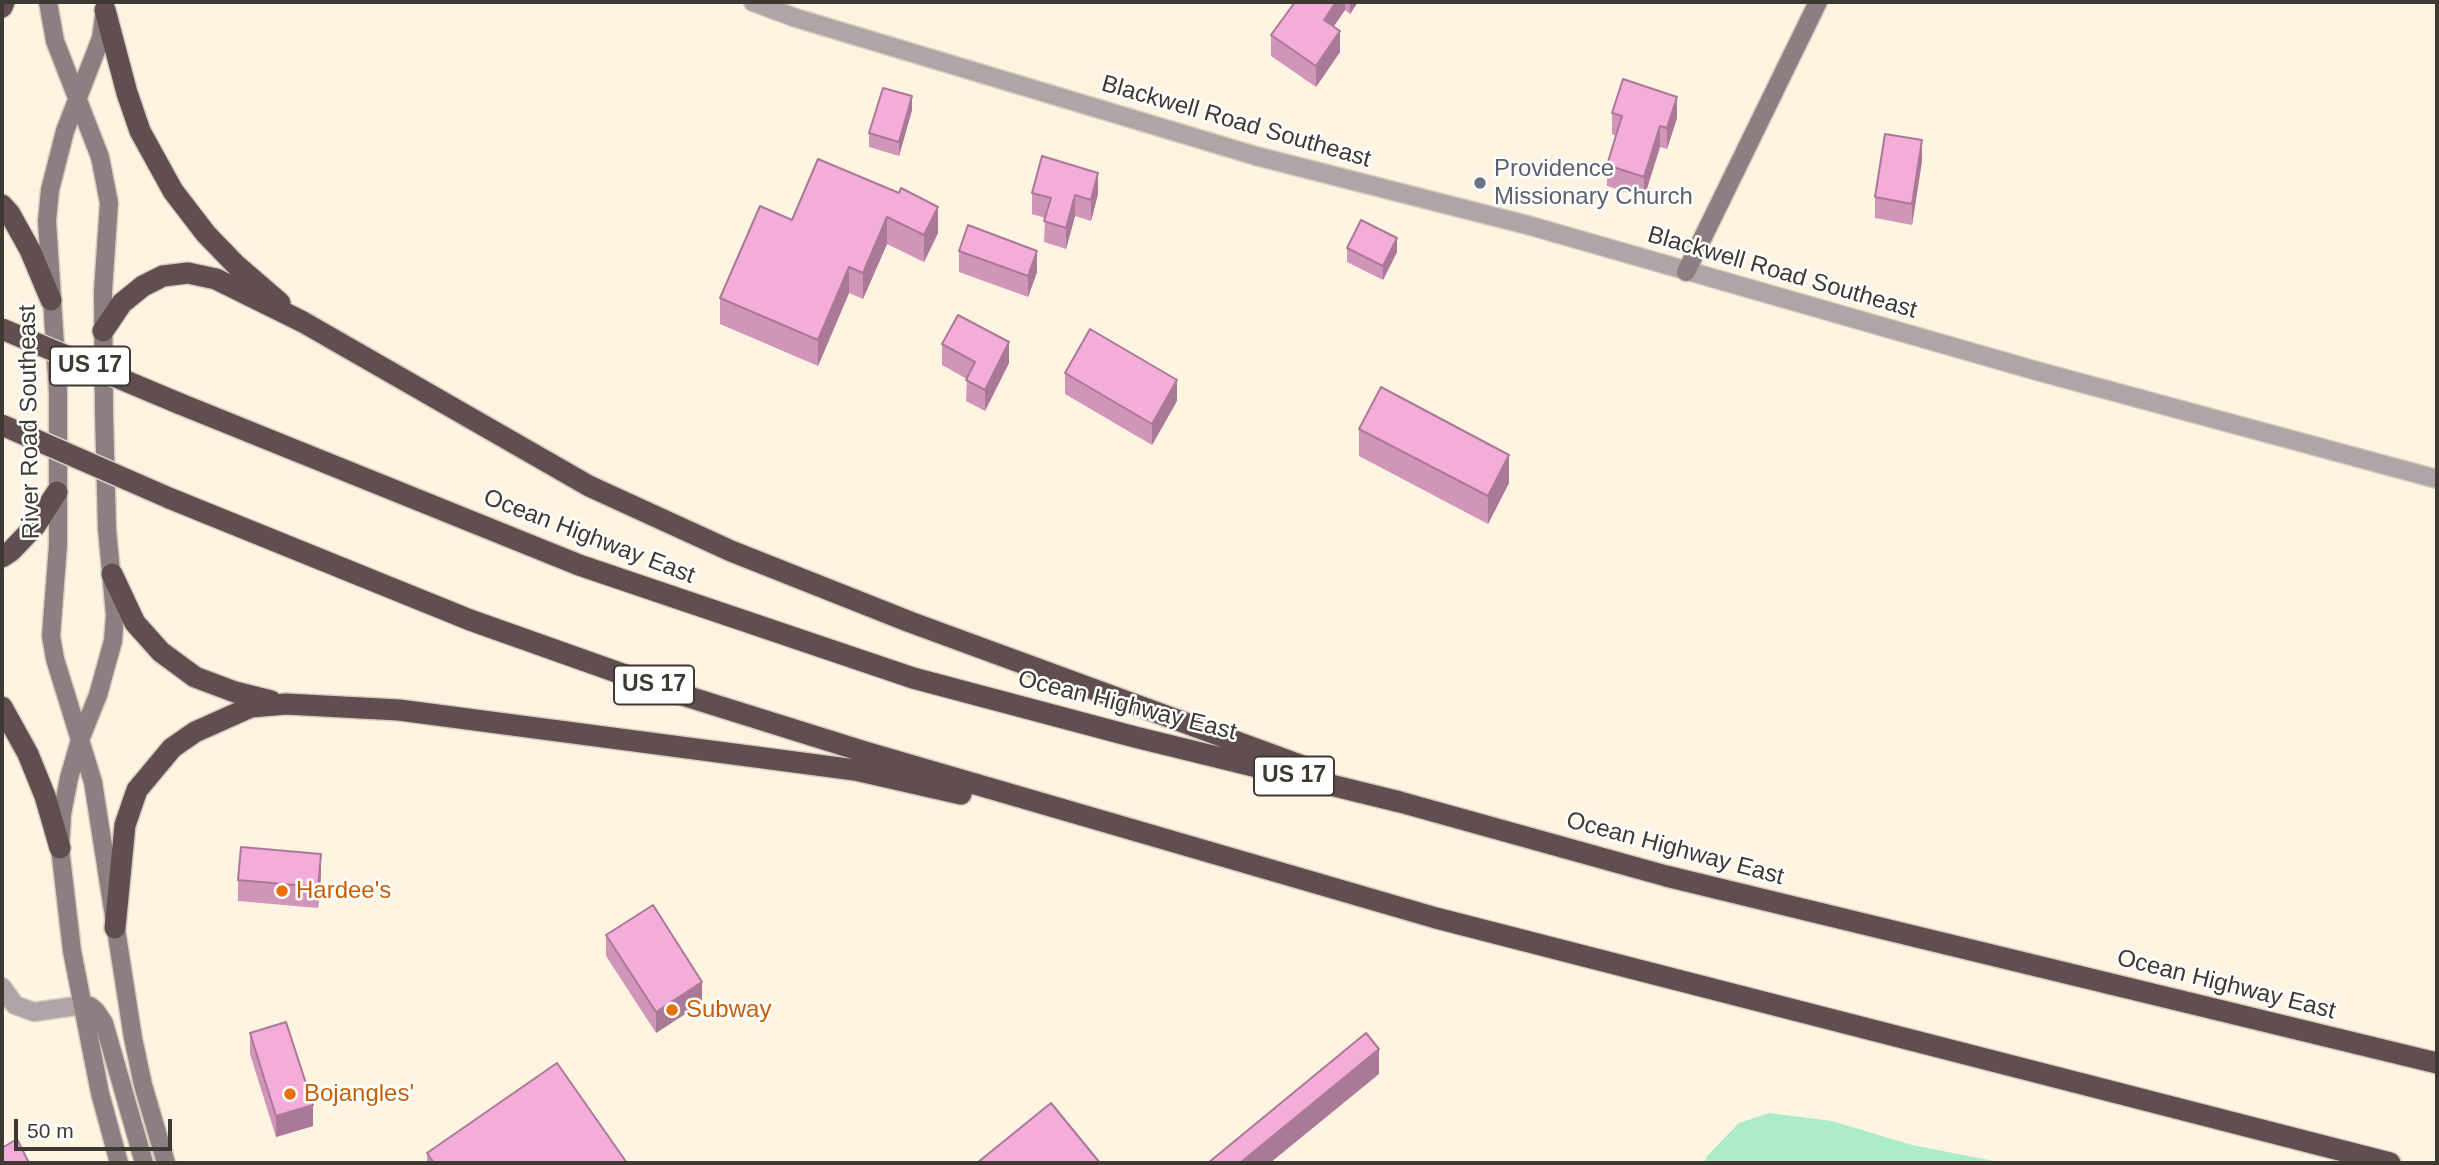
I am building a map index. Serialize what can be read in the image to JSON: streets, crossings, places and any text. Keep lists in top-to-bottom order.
{
  "streets": {
    "highway": ["US 17", "Ocean Highway East"],
    "main road": ["River Road Southeast"],
    "street": ["Blackwell Road Southeast"]
  },
  "places": [
    "Providence Missionary Church",
    "Hardee's",
    "Subway",
    "Bojangles'"
  ],
  "scale_bar": "50 m"
}
